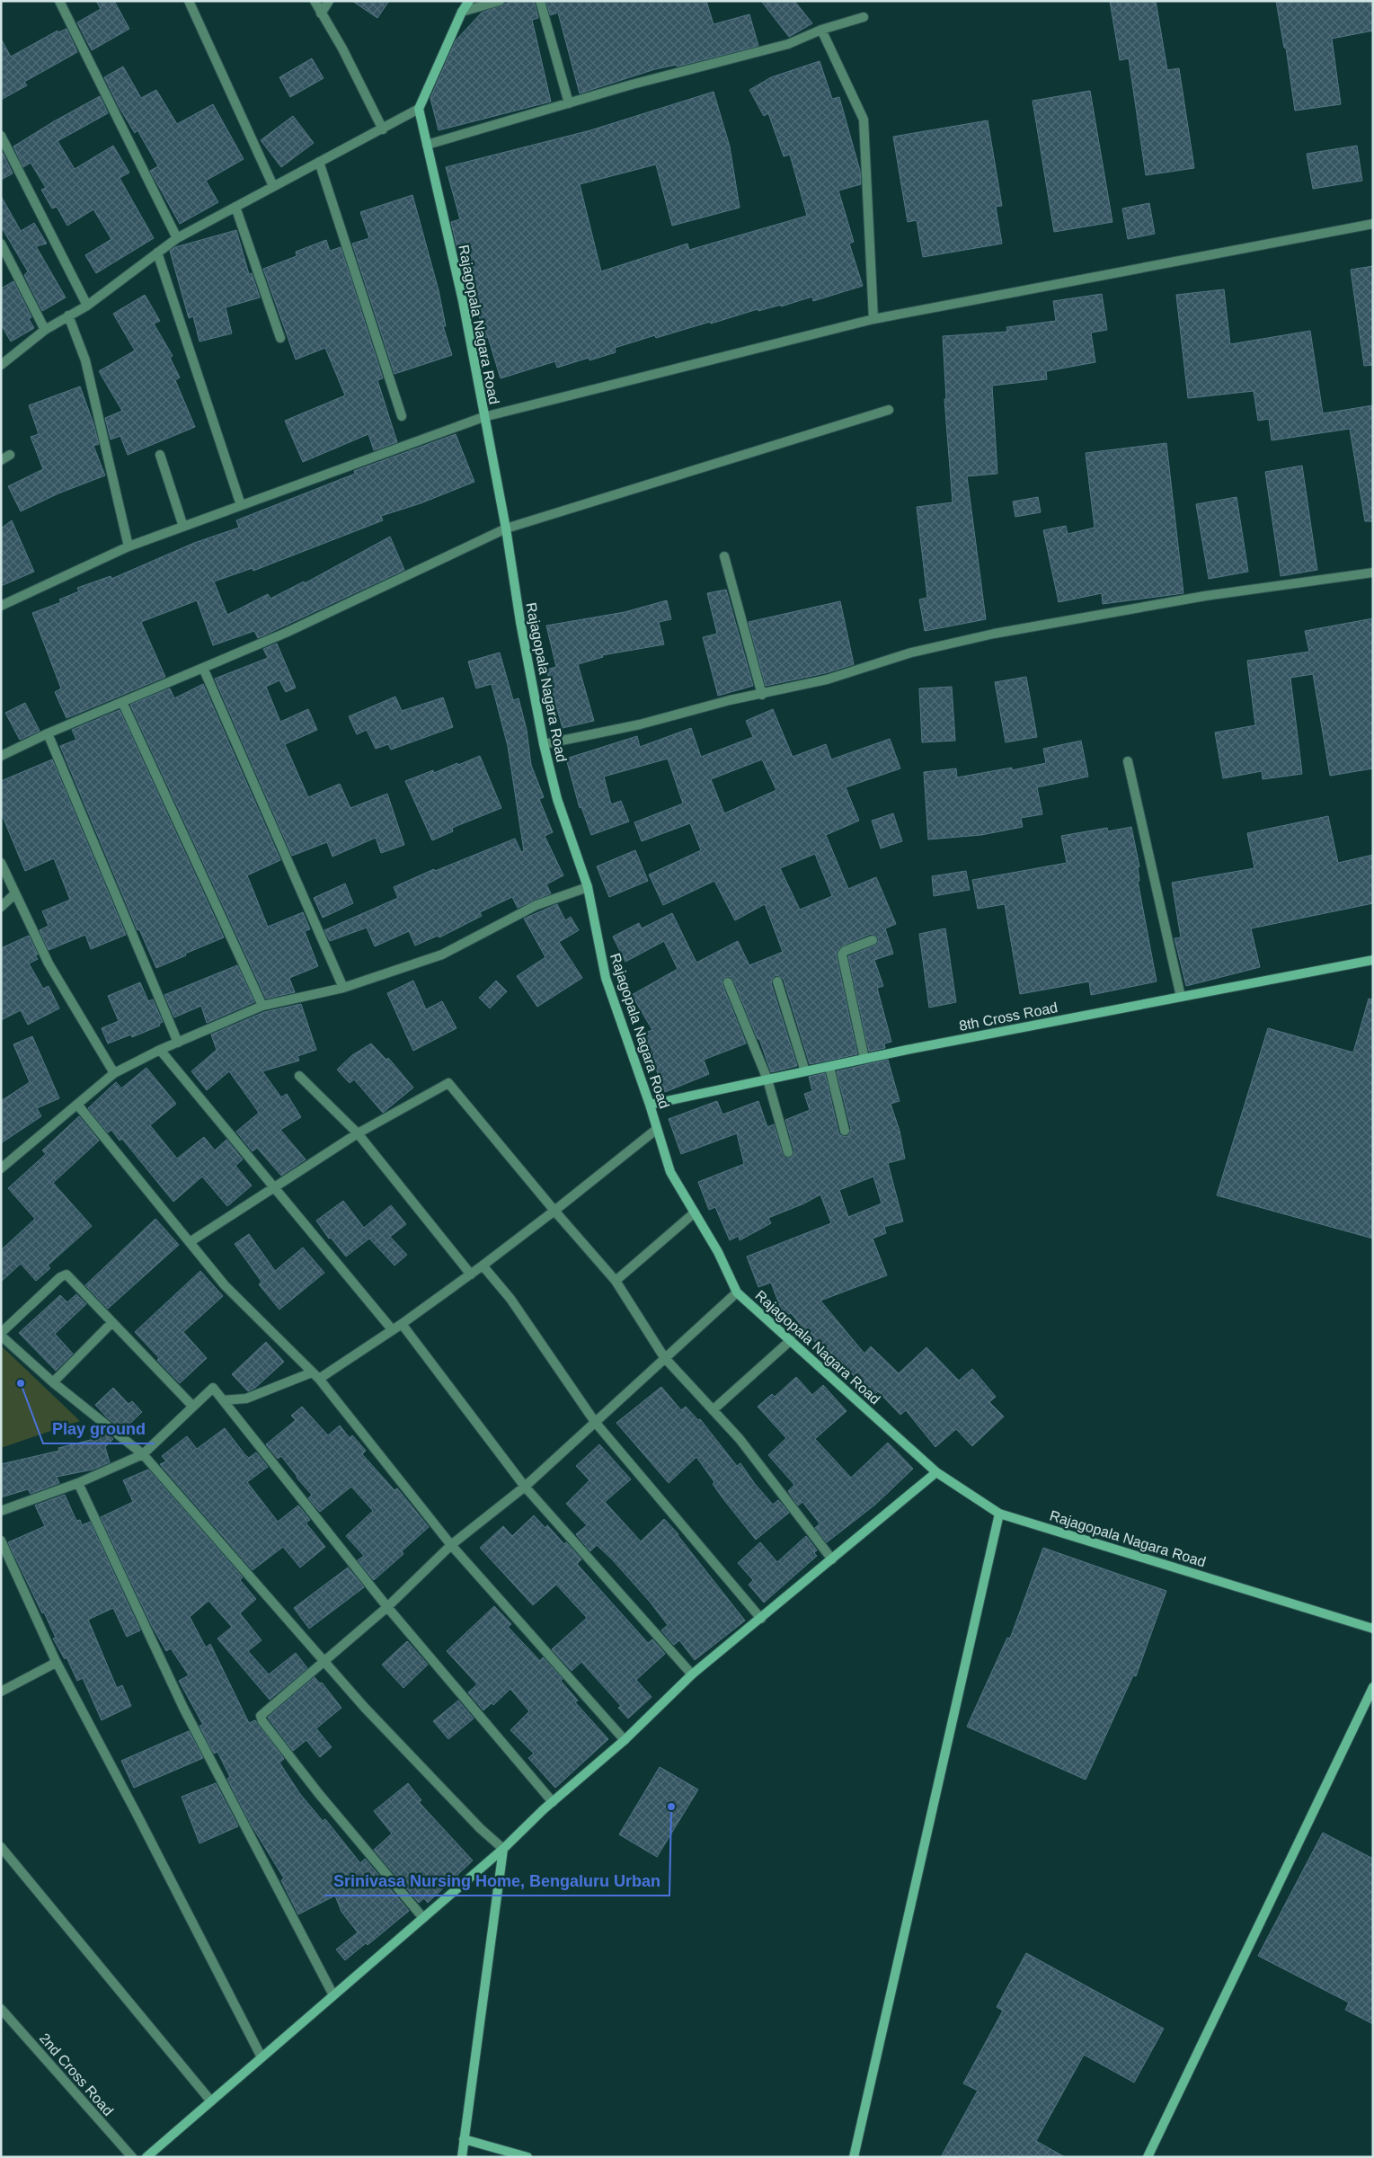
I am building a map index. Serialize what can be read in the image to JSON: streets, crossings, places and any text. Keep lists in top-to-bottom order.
{
  "streets": {
    "street": ["Rajagopala Nagara Road", "8th Cross Road", "2nd Cross Road"]
  },
  "crossings": [
    ["Rajagopala Nagara Road", "8th Cross Road"]
  ],
  "places": ["Play ground", "Srinivasa Nursing Home, Bengaluru Urban"]
}
